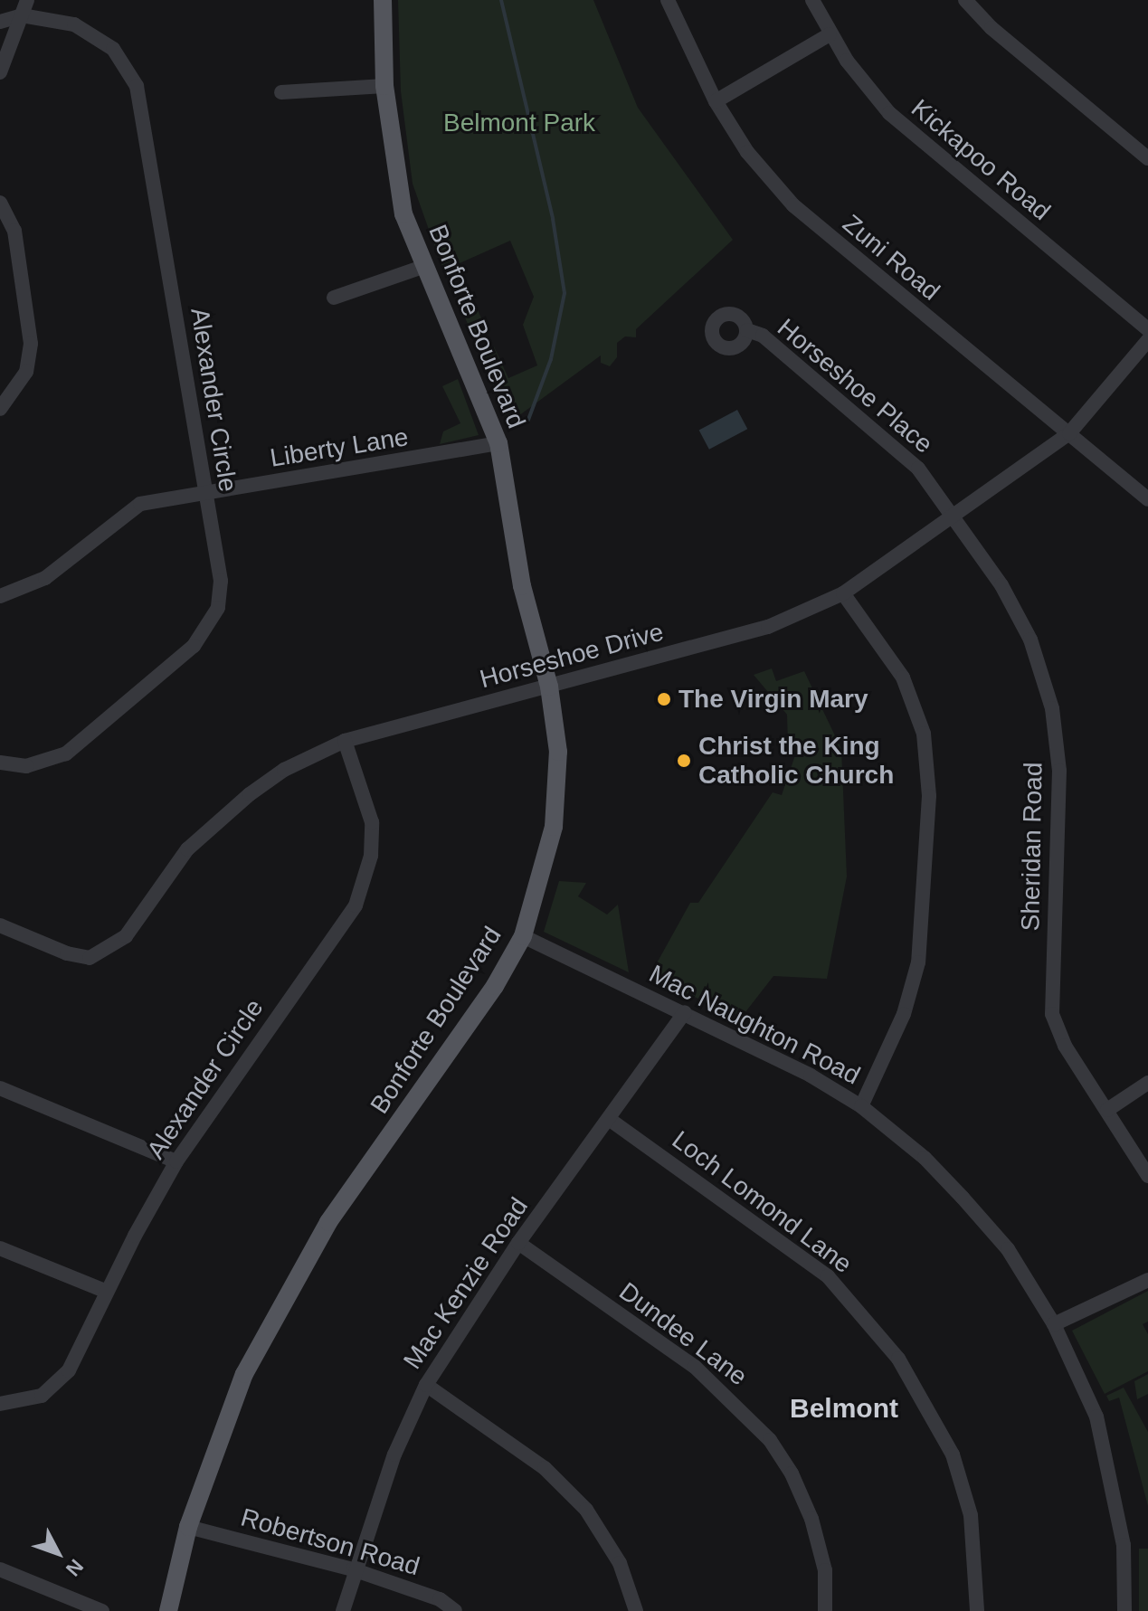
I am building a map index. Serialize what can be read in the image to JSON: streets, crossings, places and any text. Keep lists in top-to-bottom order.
{
  "streets": {
    "main road": ["Bonforte Boulevard"],
    "street": [
      "Kickapoo Road",
      "Zuni Road",
      "Horseshoe Place",
      "Alexander Circle",
      "Liberty Lane",
      "Horseshoe Drive",
      "Sheridan Road",
      "Mac Naughton Road",
      "Loch Lomond Lane",
      "Mac Kenzie Road",
      "Dundee Lane",
      "Robertson Road"
    ]
  },
  "crossings": [
    ["Zuni Road", "Horseshoe Drive"],
    ["Bonforte Boulevard", "Liberty Lane"],
    ["Bonforte Boulevard", "Horseshoe Drive"],
    ["Bonforte Boulevard", "Mac Naughton Road"],
    ["Bonforte Boulevard", "Robertson Road"],
    ["Horseshoe Place", "Horseshoe Drive"],
    ["Horseshoe Place", "Sheridan Road"],
    ["Alexander Circle", "Liberty Lane"],
    ["Alexander Circle", "Horseshoe Drive"],
    ["Horseshoe Drive", "Sheridan Road"],
    ["Mac Naughton Road", "Mac Kenzie Road"],
    ["Loch Lomond Lane", "Mac Kenzie Road"],
    ["Mac Kenzie Road", "Dundee Lane"],
    ["Mac Kenzie Road", "Robertson Road"]
  ],
  "districts": ["Belmont"],
  "parks": ["Belmont Park"],
  "places": ["The Virgin Mary", "Christ the King Catholic Church"],
  "north": "bottom right"
}
